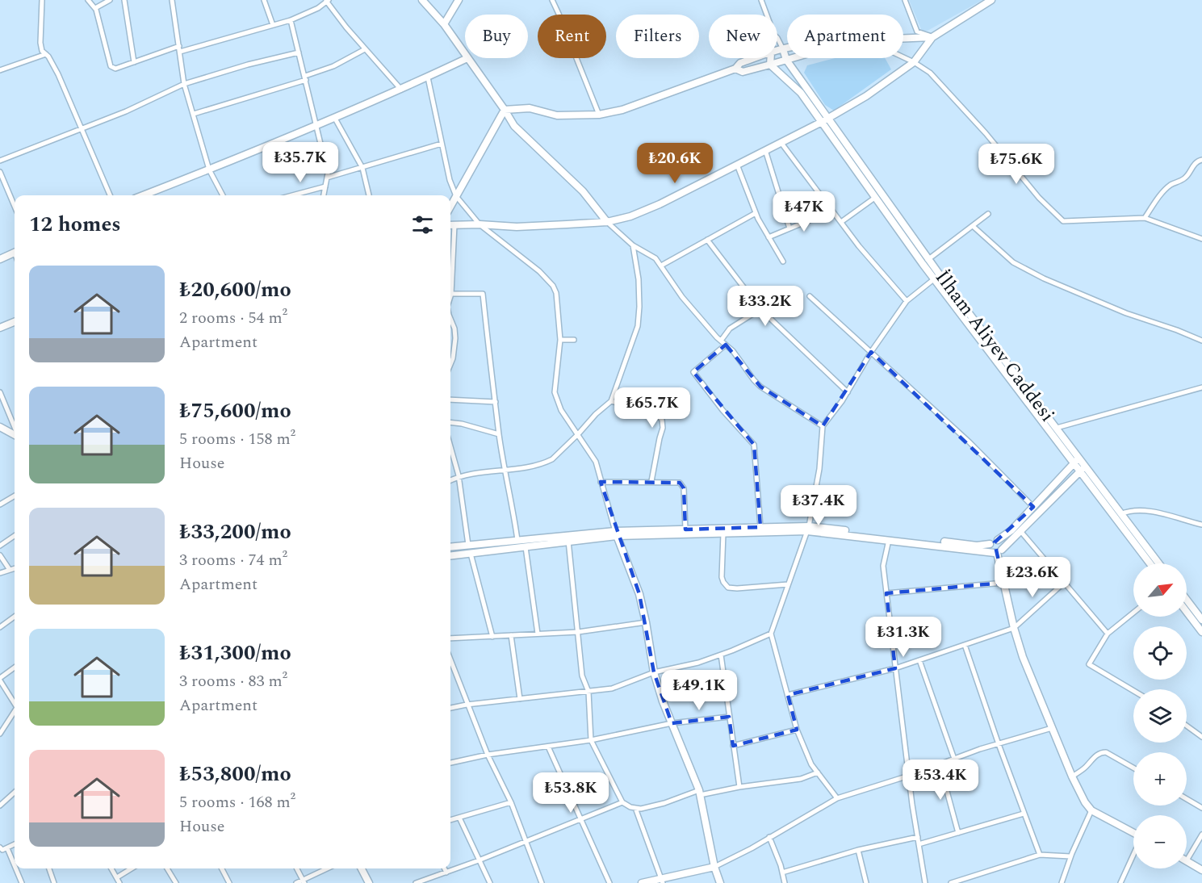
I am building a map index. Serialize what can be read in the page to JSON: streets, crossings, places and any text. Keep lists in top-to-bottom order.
{
  "streets": {
    "street": ["İlham Aliyev Caddesi"]
  },
  "north": "top right",
  "page": {
    "chip": [
      "Buy",
      "Rent",
      "Filters",
      "New",
      "Apartment"
    ],
    "price": [
      "₺35.7K",
      "₺20.6K",
      "₺75.6K",
      "₺47K",
      "₺33.2K",
      "₺65.7K",
      "₺37.4K",
      "₺23.6K",
      "₺31.3K",
      "₺49.1K",
      "₺53.4K",
      "₺53.8K"
    ],
    "heading": "12 homes",
    "list": [
      {
        "name": "₺20,600/mo",
        "note": "2 rooms · 54 m² · Apartment"
      },
      {
        "name": "₺75,600/mo",
        "note": "5 rooms · 158 m² · House"
      },
      {
        "name": "₺33,200/mo",
        "note": "3 rooms · 74 m² · Apartment"
      },
      {
        "name": "₺31,300/mo",
        "note": "3 rooms · 83 m² · Apartment"
      },
      {
        "name": "₺53,800/mo",
        "note": "5 rooms · 168 m² · House"
      }
    ],
    "map_buttons": ["+", "−"]
  }
}
